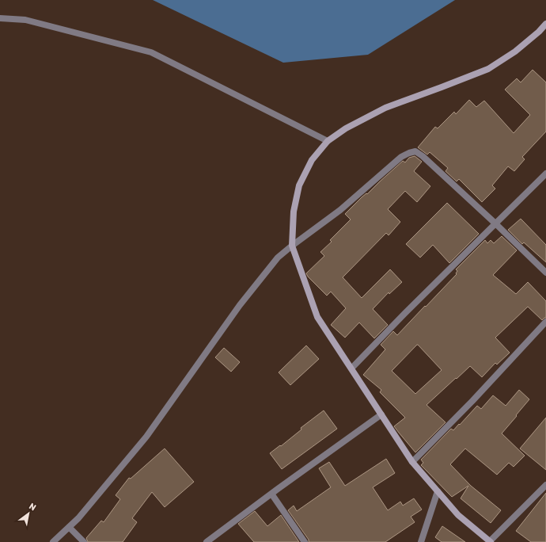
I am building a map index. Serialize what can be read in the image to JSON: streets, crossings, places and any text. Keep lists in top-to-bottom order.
{
  "north": "top right"
}
